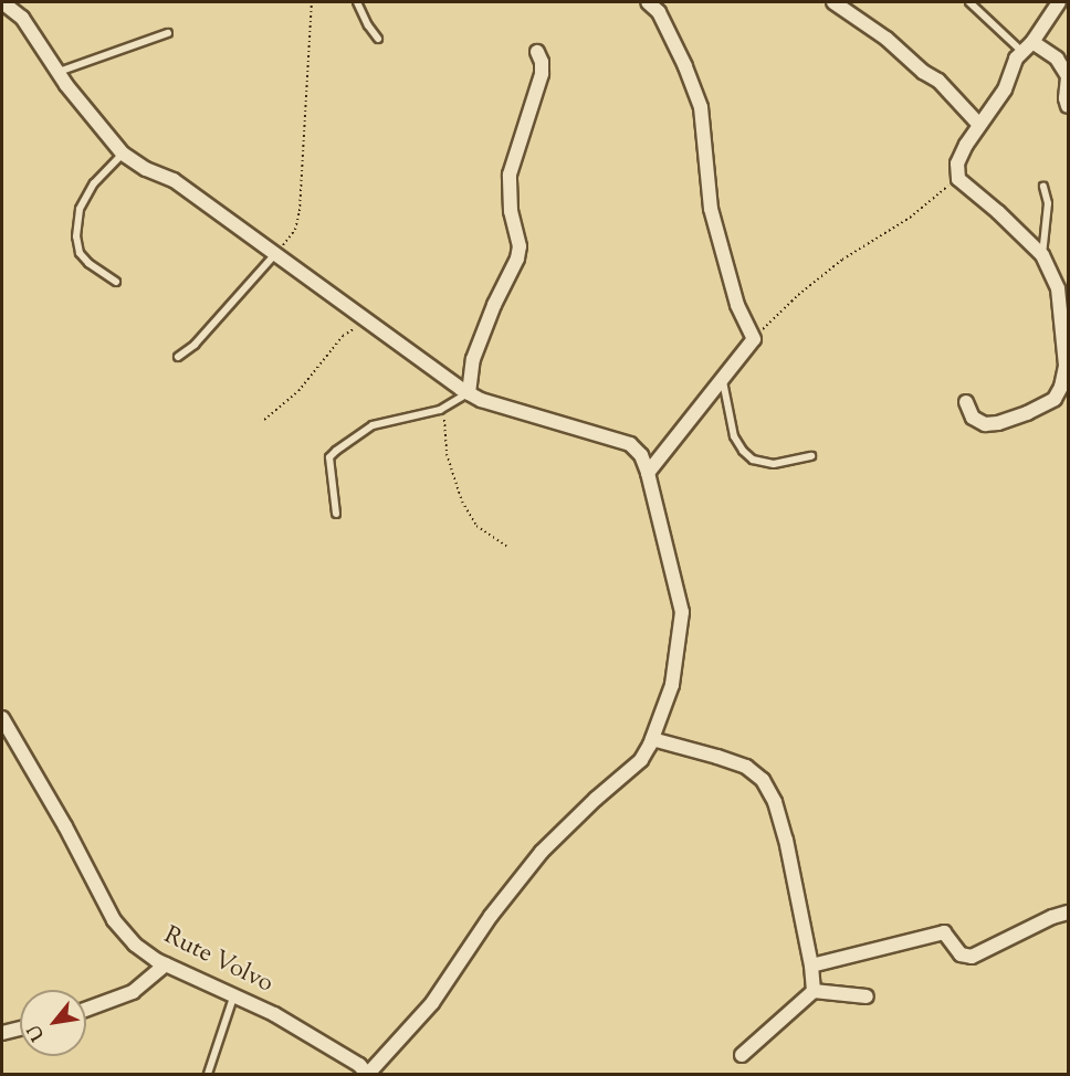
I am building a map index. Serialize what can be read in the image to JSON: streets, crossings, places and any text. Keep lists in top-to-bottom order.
{
  "streets": {
    "street": ["Rute Volvo"]
  },
  "north": "bottom left"
}
